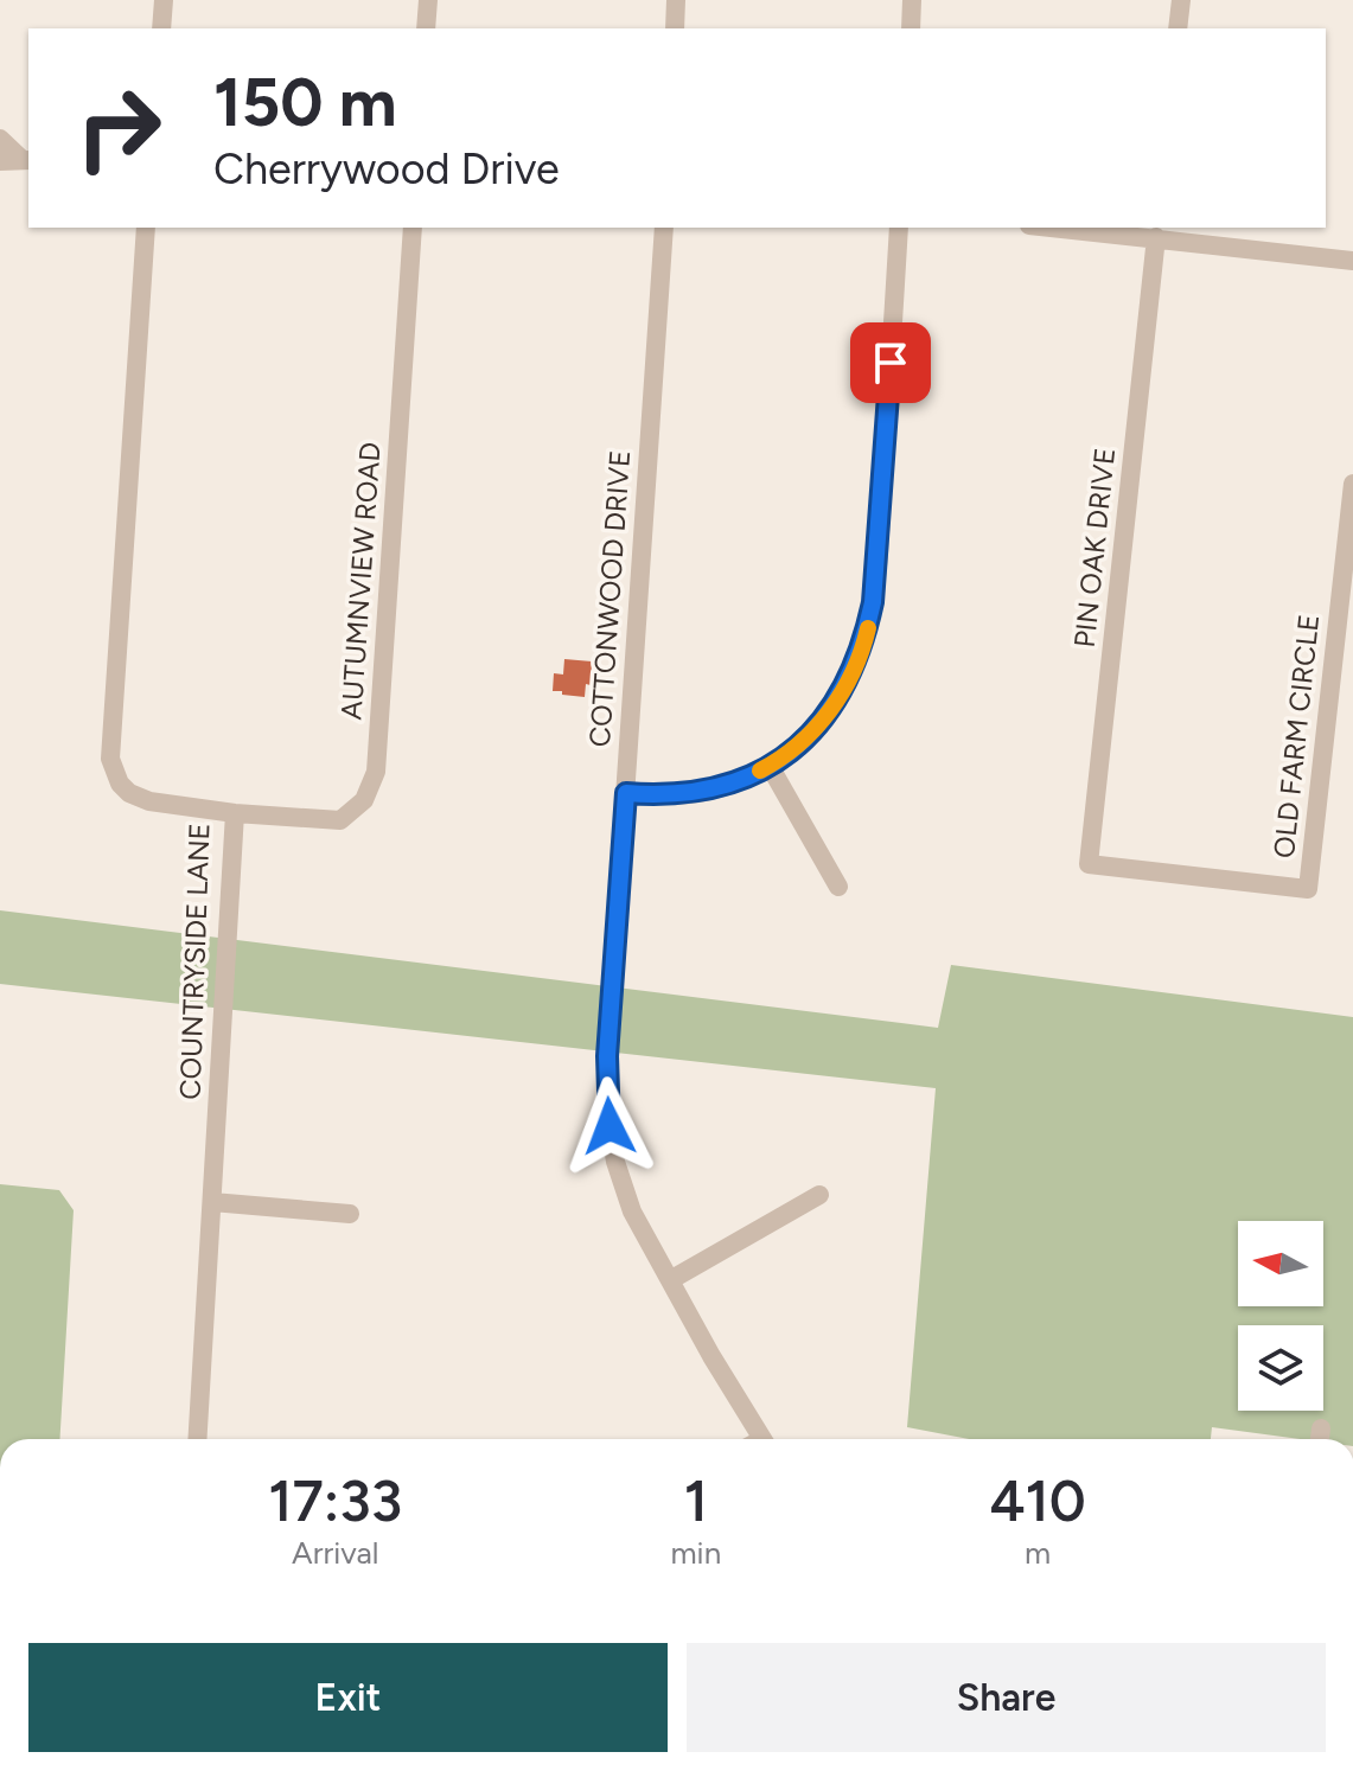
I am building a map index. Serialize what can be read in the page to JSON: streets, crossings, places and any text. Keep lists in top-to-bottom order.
{
  "streets": {
    "street": [
      "PIN OAK DRIVE",
      "AUTUMNVIEW ROAD",
      "COTTONWOOD DRIVE",
      "OLD FARM CIRCLE",
      "COUNTRYSIDE LANE"
    ]
  },
  "crossings": [
    ["PIN OAK DRIVE", "OLD FARM CIRCLE"],
    ["AUTUMNVIEW ROAD", "COUNTRYSIDE LANE"]
  ],
  "north": "left",
  "page": {
    "turn": ["150 m", "Cherrywood Drive"],
    "eta": [
      "17:33",
      "Arrival",
      "1",
      "min",
      "410",
      "m"
    ],
    "buttons": ["Exit", "Share"]
  }
}
